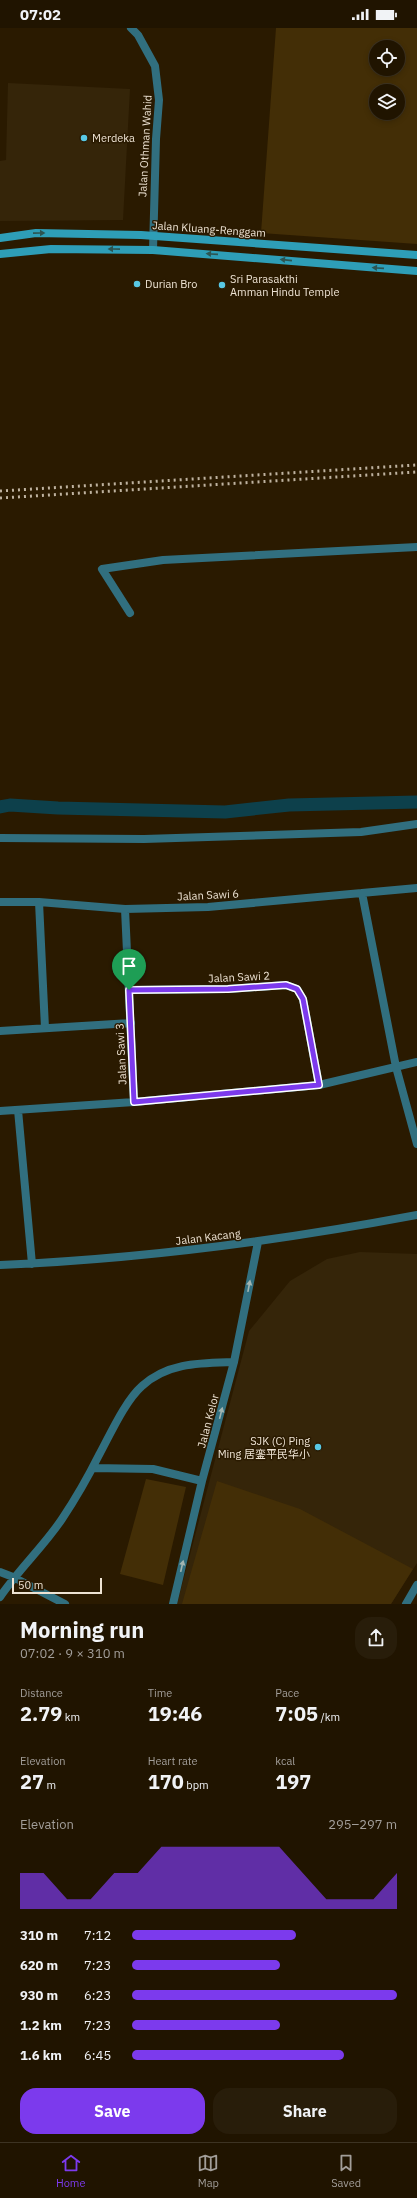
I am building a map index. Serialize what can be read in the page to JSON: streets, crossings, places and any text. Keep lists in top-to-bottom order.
{
  "streets": {
    "main road": ["Jalan Kluang-Renggam"],
    "street": [
      "Jalan Othman Wahid",
      "Jalan Sawi 6",
      "Jalan Sawi 2",
      "Jalan Sawi 3",
      "Jalan Kacang",
      "Jalan Kelor"
    ]
  },
  "crossings": [
    ["Jalan Othman Wahid", "Jalan Kluang-Renggam"],
    ["Jalan Sawi 6", "Jalan Sawi 3"],
    ["Jalan Sawi 2", "Jalan Sawi 3"],
    ["Jalan Kacang", "Jalan Kelor"]
  ],
  "one_way": ["Jalan Kelor"],
  "places": [
    "Merdeka",
    "Durian Bro",
    "Sri Parasakthi Amman Hindu Temple",
    "SJK (C) Ping Ming 居銮平民华小"
  ],
  "scale_bar": "50 m",
  "page": {
    "status": "07:02",
    "scale": "50 m",
    "heading": ["Morning run", "07:02 · 9 × 310 m"],
    "stats": [
      ["Distance", "2.79 km"],
      ["Time", "19:46"],
      ["Pace", "7:05 /km"],
      ["Elevation", "27 m"],
      ["Heart rate", "170 bpm"],
      ["kcal", "197"]
    ],
    "chart": ["Elevation", "295–297 m"],
    "list": [
      {
        "name": "310 m",
        "note": "7:12"
      },
      {
        "name": "620 m",
        "note": "7:23"
      },
      {
        "name": "930 m",
        "note": "6:23"
      },
      {
        "name": "1.2 km",
        "note": "7:23"
      },
      {
        "name": "1.6 km",
        "note": "6:45"
      }
    ],
    "buttons": ["Save", "Share"],
    "tabs": ["Home", "Map", "Saved"]
  }
}
